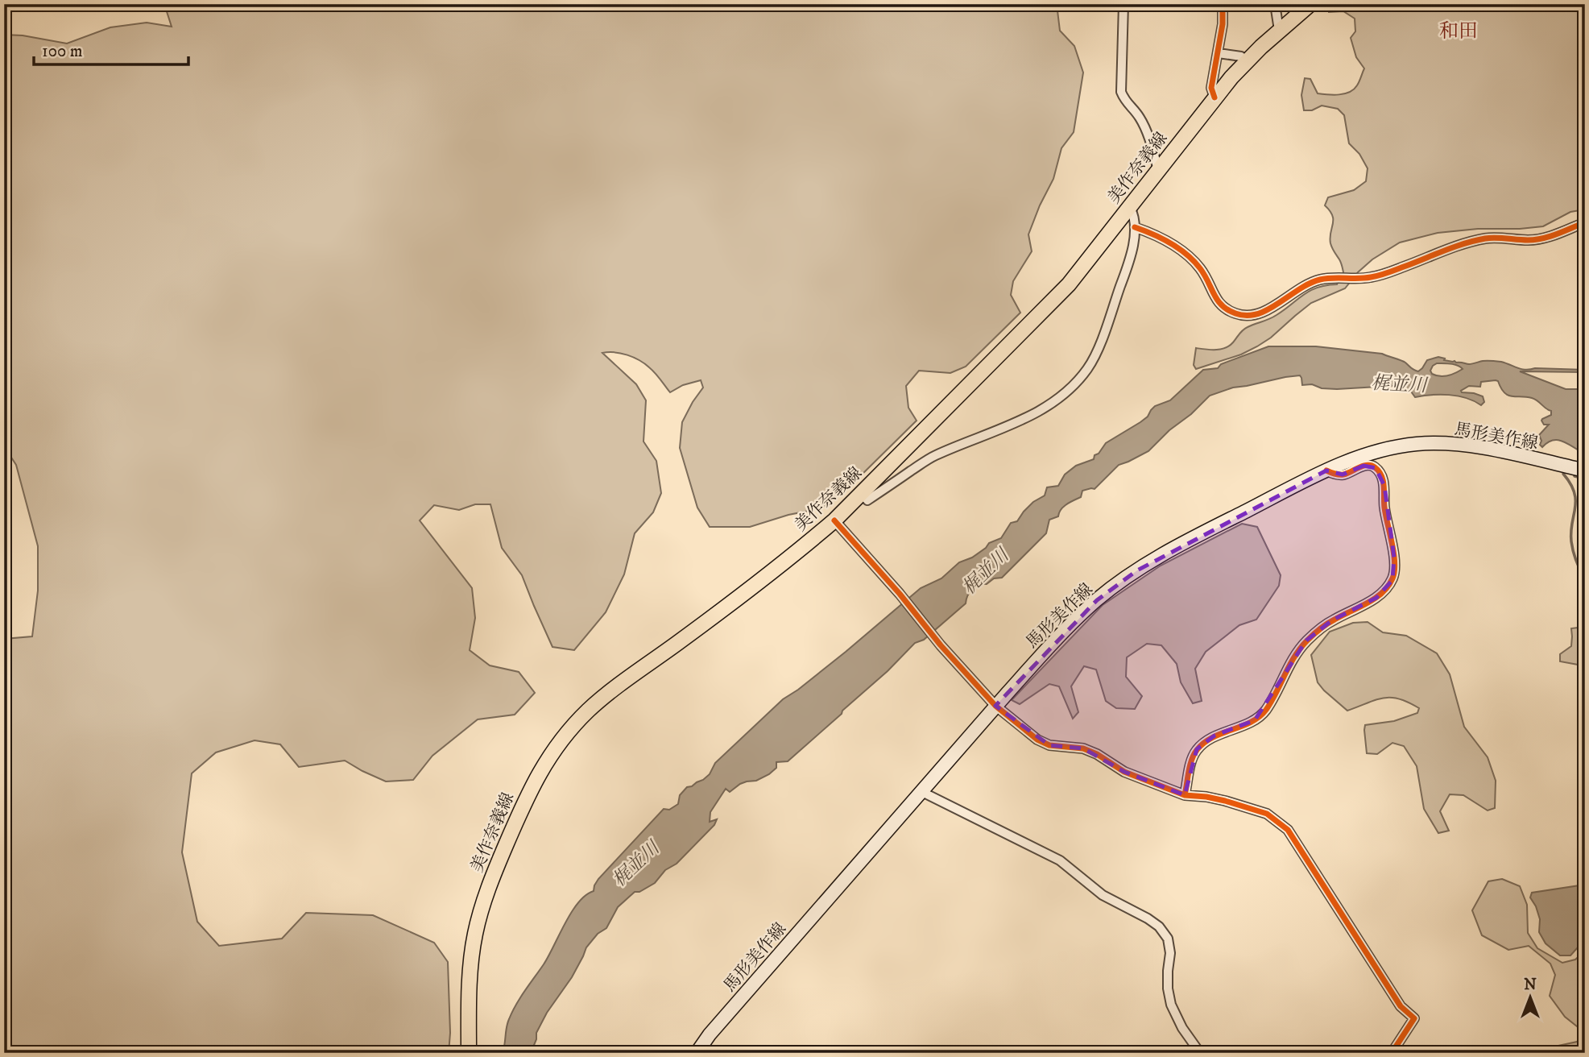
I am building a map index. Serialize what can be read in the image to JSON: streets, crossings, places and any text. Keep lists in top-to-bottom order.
{
  "streets": {
    "main road": ["美作奈義線", "馬形美作線"]
  },
  "districts": ["和田"],
  "water": ["梶並川"],
  "scale_bar": "100 m",
  "north": "top"
}
